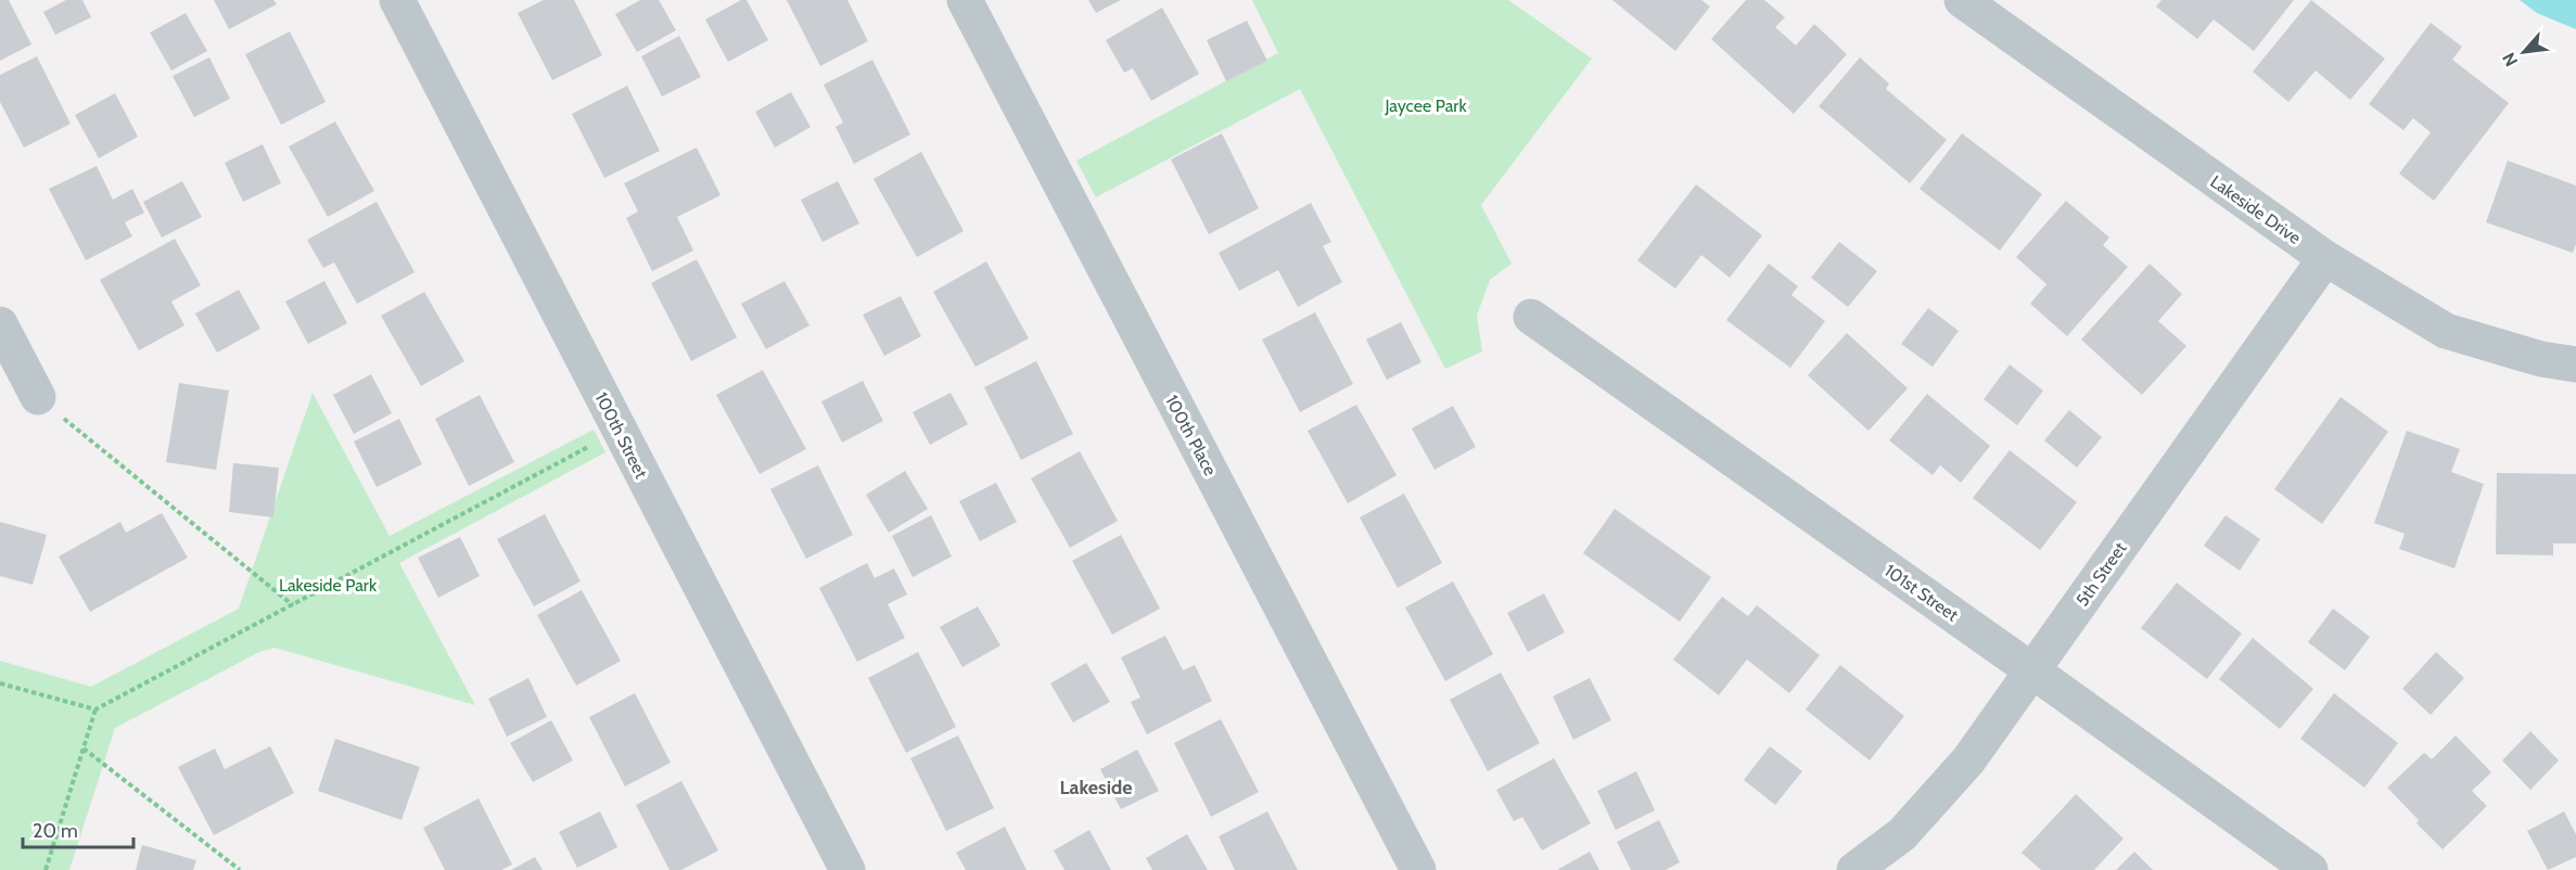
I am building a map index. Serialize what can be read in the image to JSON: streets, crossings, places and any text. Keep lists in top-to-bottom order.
{
  "streets": {
    "street": [
      "Lakeside Drive",
      "100th Street",
      "100th Place",
      "5th Street",
      "101st Street"
    ]
  },
  "crossings": [
    ["Lakeside Drive", "5th Street"],
    ["5th Street", "101st Street"]
  ],
  "districts": ["Lakeside"],
  "parks": ["Jaycee Park", "Lakeside Park"],
  "scale_bar": "20 m",
  "north": "bottom left"
}
